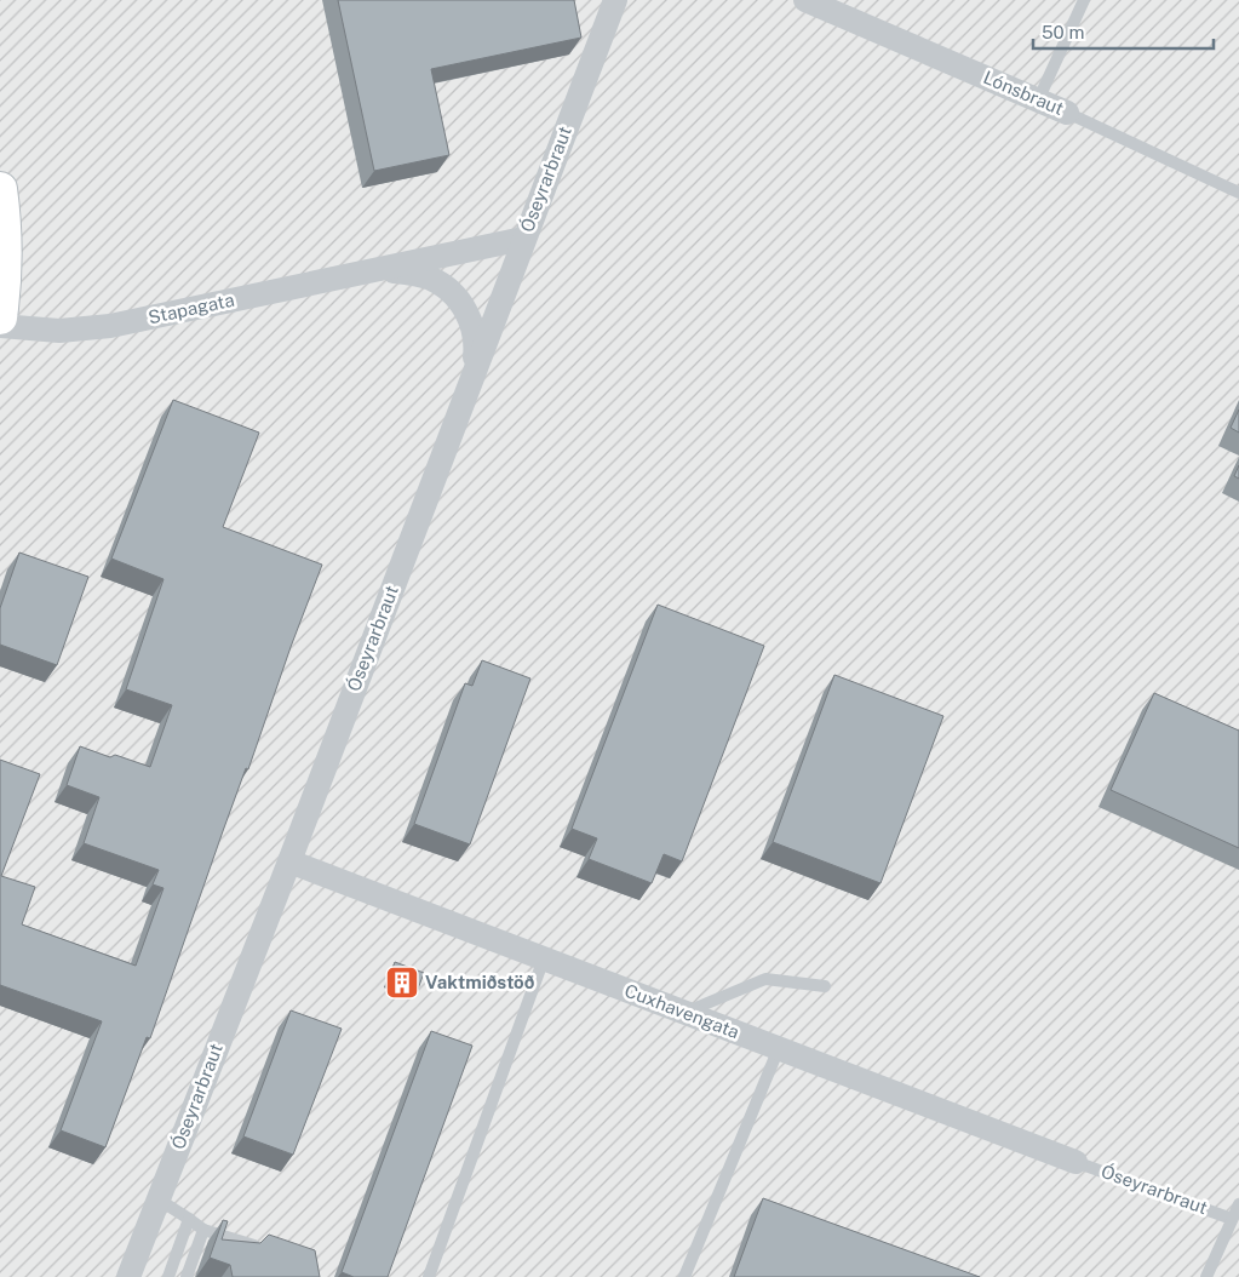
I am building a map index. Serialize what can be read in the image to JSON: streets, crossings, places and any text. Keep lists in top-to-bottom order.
{
  "streets": {
    "street": [
      "Lónsbraut",
      "Óseyrarbraut",
      "Stapagata",
      "Cuxhavengata"
    ]
  },
  "crossings": [
    ["Óseyrarbraut", "Stapagata"],
    ["Óseyrarbraut", "Cuxhavengata"]
  ],
  "places": {
    "building": ["Vaktmiðstöð"]
  },
  "scale_bar": "50 m"
}
